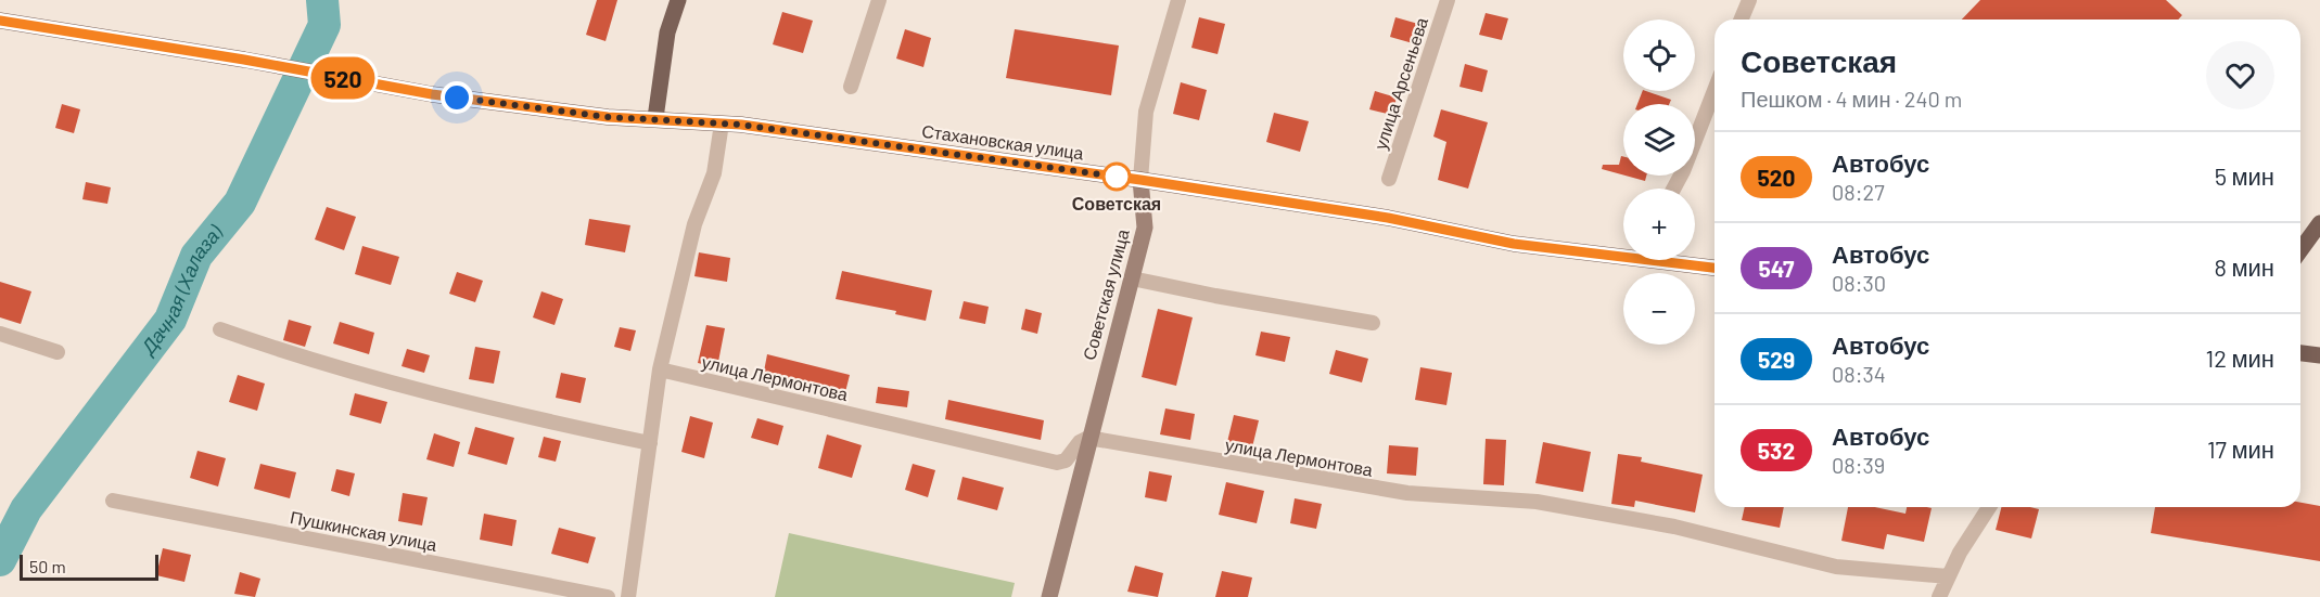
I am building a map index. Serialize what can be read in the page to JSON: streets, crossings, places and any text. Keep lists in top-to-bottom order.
{
  "streets": {
    "main road": ["Стахановская улица"],
    "street": [
      "улица Арсеньева",
      "Советская улица",
      "улица Лермонтова",
      "Пушкинская улица"
    ]
  },
  "crossings": [
    ["Стахановская улица", "Советская улица"],
    ["Советская улица", "улица Лермонтова"]
  ],
  "water": ["Дачная (Халаза)"],
  "places": ["Советская"],
  "lines": ["bus line 520"],
  "scale_bar": "50 m",
  "page": {
    "on_map": "520",
    "map_buttons": ["+", "−"],
    "heading": ["Советская", "Пешком · 4 мин · 240 m"],
    "list": [
      {
        "mark": "520",
        "name": "Автобус",
        "note": "08:27",
        "value": "5 мин"
      },
      {
        "mark": "547",
        "name": "Автобус",
        "note": "08:30",
        "value": "8 мин"
      },
      {
        "mark": "529",
        "name": "Автобус",
        "note": "08:34",
        "value": "12 мин"
      },
      {
        "mark": "532",
        "name": "Автобус",
        "note": "08:39",
        "value": "17 мин"
      }
    ],
    "scale": "50 m"
  }
}
